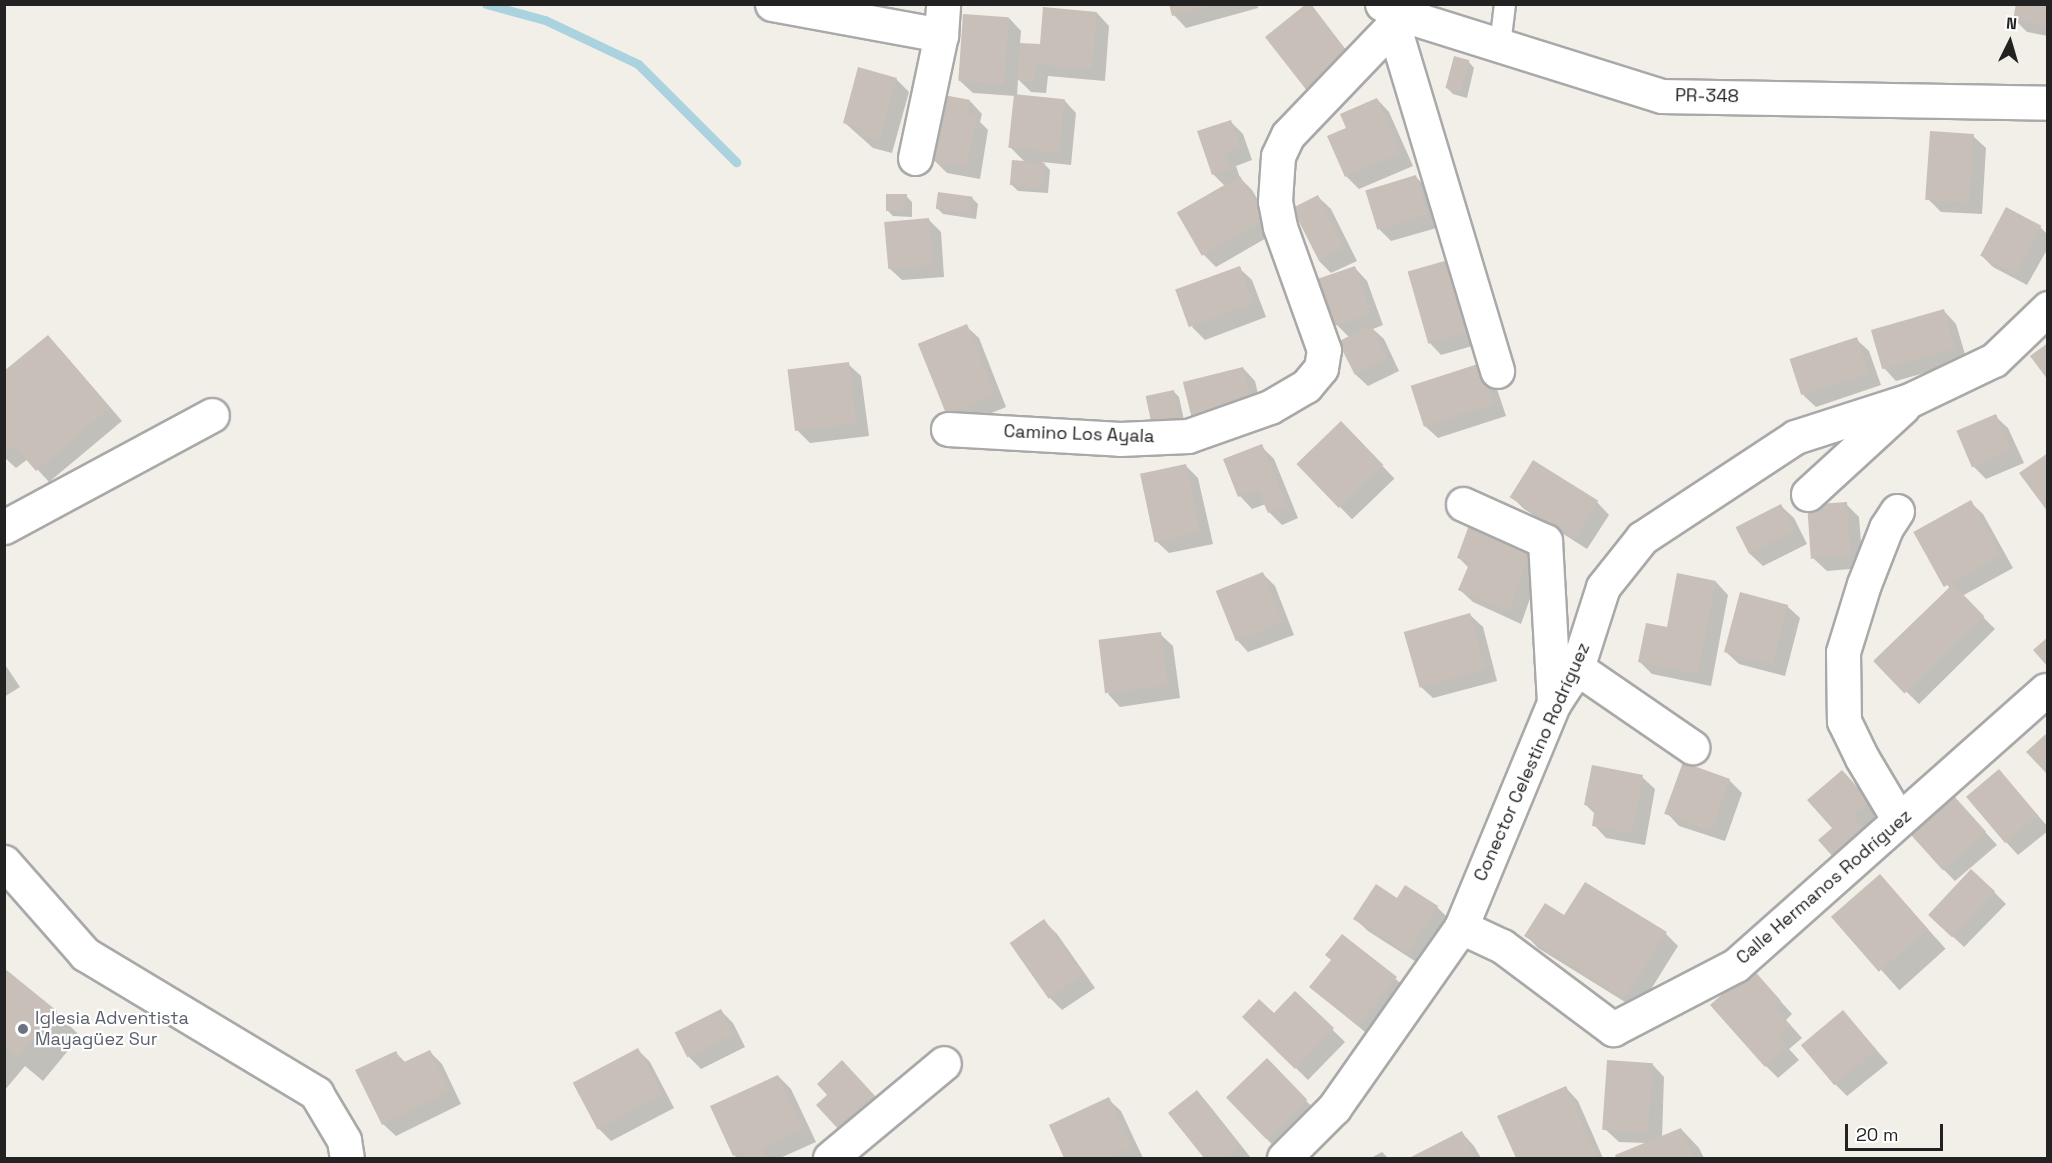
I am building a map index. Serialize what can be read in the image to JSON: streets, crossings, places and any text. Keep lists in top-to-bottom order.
{
  "streets": {
    "street": [
      "PR-348",
      "Camino Los Ayala",
      "Conector Celestino Rodríguez",
      "Calle Hermanos Rodríguez"
    ]
  },
  "crossings": [
    ["PR-348", "Camino Los Ayala"],
    ["Conector Celestino Rodríguez", "Calle Hermanos Rodríguez"]
  ],
  "places": ["Iglesia Adventista Mayagüez Sur"],
  "scale_bar": "20 m",
  "north": "top"
}
